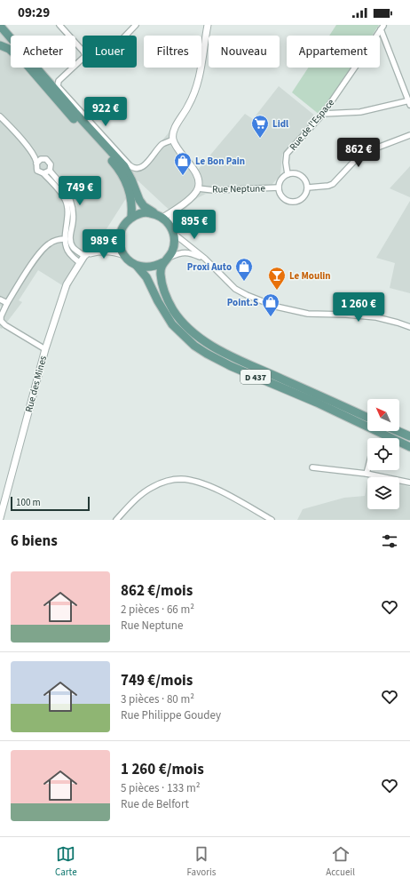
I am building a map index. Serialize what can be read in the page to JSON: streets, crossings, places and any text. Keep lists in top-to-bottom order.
{
  "streets": {
    "main road": ["D 437"],
    "street": ["Rue de l'Espace", "Rue Neptune", "Rue des Mines"]
  },
  "crossings": [
    ["Rue de l'Espace", "Rue Neptune"],
    ["D 437", "Rue des Mines"]
  ],
  "places": {
    "supermarket": ["Lidl"],
    "shop": ["Le Bon Pain", "Proxi Auto", "Point.S"],
    "bar": ["Le Moulin"]
  },
  "scale_bar": "100 m",
  "north": "top left",
  "page": {
    "status": "09:29",
    "chip": [
      "Acheter",
      "Louer",
      "Filtres",
      "Nouveau",
      "Appartement"
    ],
    "price": [
      "922 €",
      "862 €",
      "749 €",
      "895 €",
      "989 €",
      "1 260 €"
    ],
    "scale": "100 m",
    "heading": "6 biens",
    "list": [
      {
        "name": "862 €/mois",
        "note": "2 pièces · 66 m² · Rue Neptune"
      },
      {
        "name": "749 €/mois",
        "note": "3 pièces · 80 m² · Rue Philippe Goudey"
      },
      {
        "name": "1 260 €/mois",
        "note": "5 pièces · 133 m² · Rue de Belfort"
      }
    ],
    "tabs": ["Carte", "Favoris", "Accueil"]
  }
}
